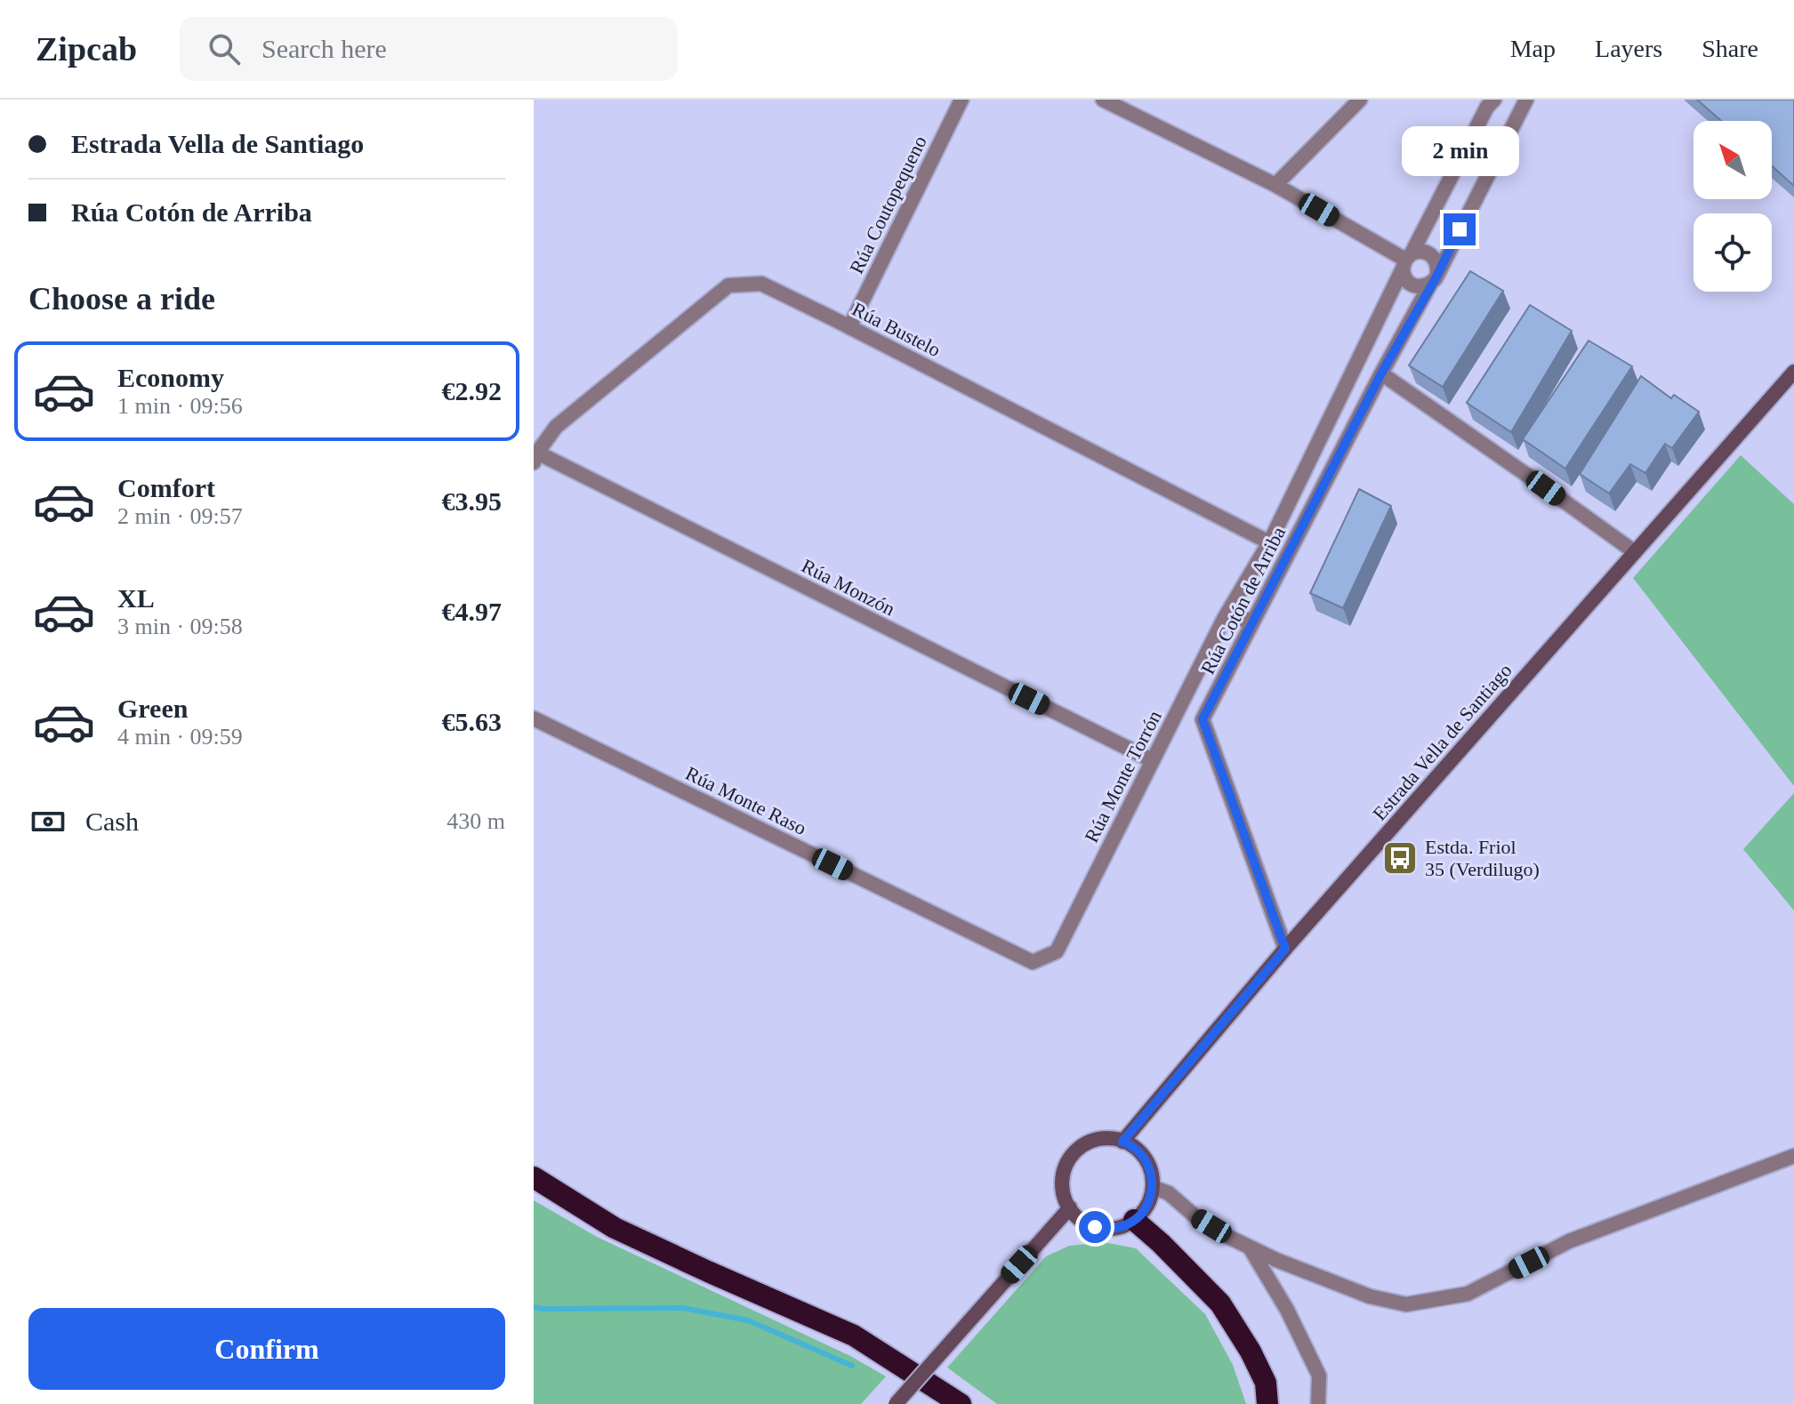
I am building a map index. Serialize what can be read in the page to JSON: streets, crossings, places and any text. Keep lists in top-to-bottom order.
{
  "streets": {
    "main road": ["Estrada Vella de Santiago"],
    "street": [
      "Rúa Coutopequeno",
      "Rúa Bustelo",
      "Rúa Monzón",
      "Rúa Cotón de Arriba",
      "Rúa Monte Torrón",
      "Rúa Monte Raso"
    ]
  },
  "crossings": [
    ["Rúa Coutopequeno", "Rúa Bustelo"],
    ["Rúa Bustelo", "Rúa Monzón"],
    ["Rúa Bustelo", "Rúa Monte Torrón"],
    ["Rúa Monzón", "Rúa Monte Torrón"],
    ["Rúa Cotón de Arriba", "Estrada Vella de Santiago"],
    ["Rúa Cotón de Arriba", "Rúa Monte Torrón"],
    ["Rúa Monte Torrón", "Rúa Monte Raso"]
  ],
  "places": {
    "bus stop": ["Estda. Friol 35 (Verdilugo)"]
  },
  "north": "top left",
  "page": {
    "header": "Zipcab",
    "search": "Search here",
    "nav": ["Map", "Layers", "Share"],
    "banner": ["Estrada Vella de Santiago", "Rúa Cotón de Arriba"],
    "bubble": "2 min",
    "heading": "Choose a ride",
    "list": [
      {
        "name": "Economy",
        "note": "1 min · 09:56",
        "value": "€2.92"
      },
      {
        "name": "Comfort",
        "note": "2 min · 09:57",
        "value": "€3.95"
      },
      {
        "name": "XL",
        "note": "3 min · 09:58",
        "value": "€4.97"
      },
      {
        "name": "Green",
        "note": "4 min · 09:59",
        "value": "€5.63"
      }
    ],
    "pay": ["Cash", "430 m"],
    "buttons": "Confirm"
  }
}
